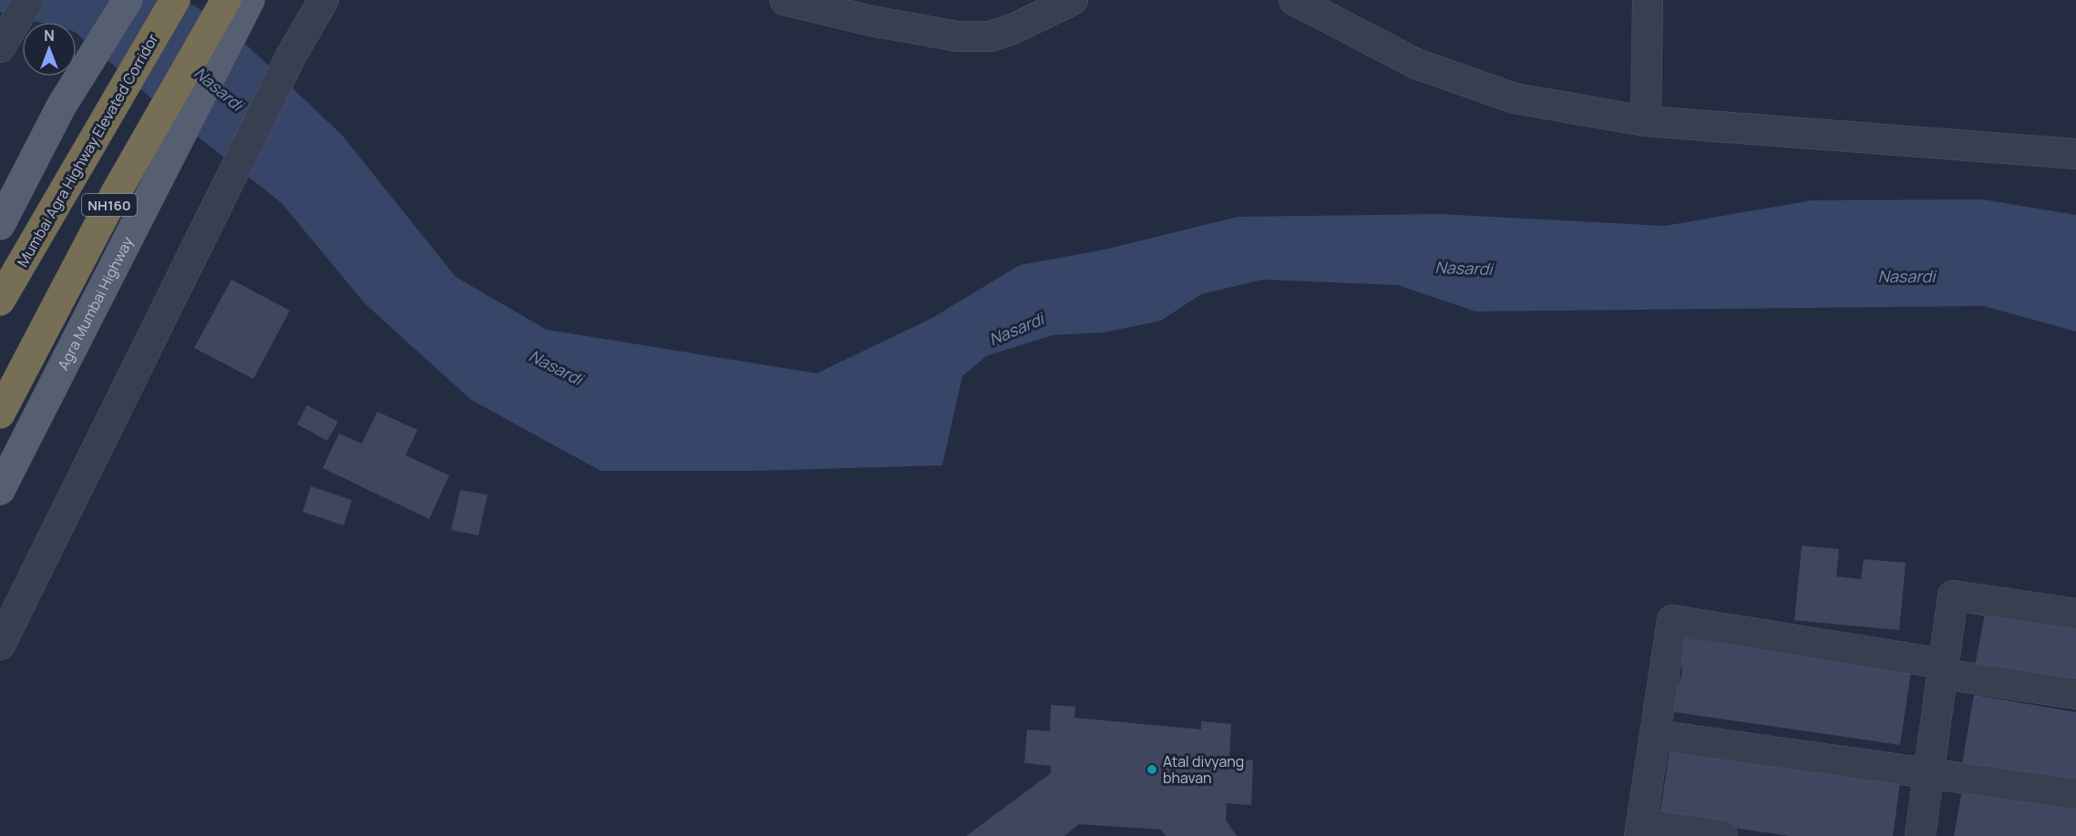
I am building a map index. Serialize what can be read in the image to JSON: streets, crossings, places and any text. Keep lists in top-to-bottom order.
{
  "streets": {
    "highway": ["Mumbai Agra Highway Elevated Corridor", "NH160"],
    "main road": ["Agra Mumbai Highway"]
  },
  "water": ["Nasardi"],
  "places": ["Atal divyang bhavan"],
  "north": "top"
}
